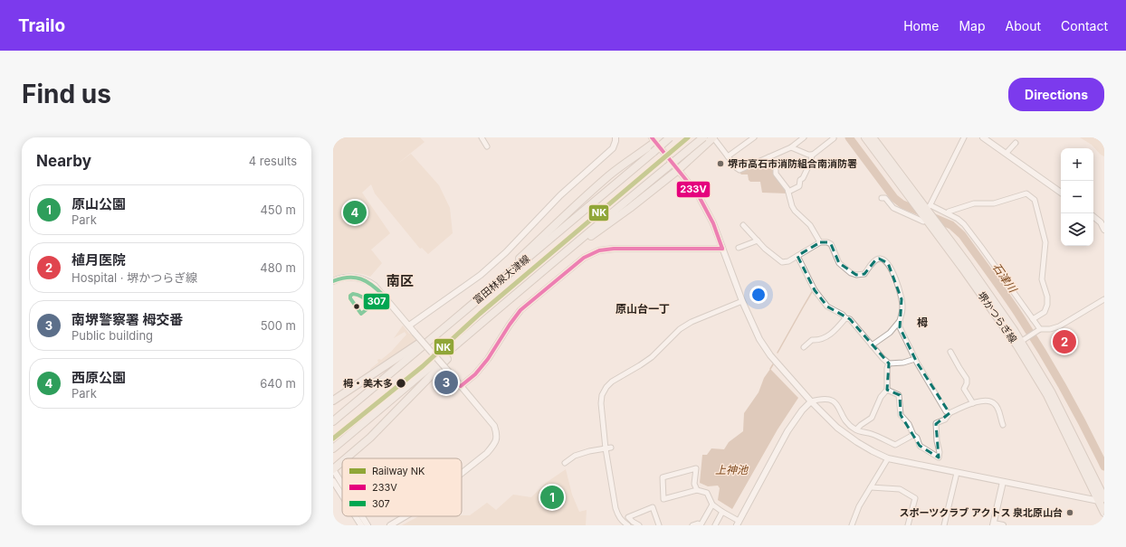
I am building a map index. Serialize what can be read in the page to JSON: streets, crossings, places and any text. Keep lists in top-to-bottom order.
{
  "streets": {
    "main road": ["富田林泉大津線", "堺かつらぎ線"]
  },
  "districts": ["南区", "原山台一丁", "栂"],
  "water": ["石津川", "上神池"],
  "places": ["堺市高石市消防組合南消防署", "栂・美木多", "スポーツクラブ アクトス 泉北原山台"],
  "lines": ["rail line NK", "transit line 233V", "transit line 307"],
  "legend": ["Railway NK", "233V", "307"],
  "page": {
    "header": "Trailo",
    "nav": [
      "Home",
      "Map",
      "About",
      "Contact"
    ],
    "buttons": "Directions",
    "title": "Find us",
    "heading": ["Nearby", "4 results"],
    "map_buttons": ["+", "−"],
    "list": [
      {
        "mark": "1",
        "name": "原山公園",
        "note": "Park",
        "value": "450 m"
      },
      {
        "mark": "2",
        "name": "植月医院",
        "note": "Hospital · 堺かつらぎ線",
        "value": "480 m"
      },
      {
        "mark": "3",
        "name": "南堺警察署 栂交番",
        "note": "Public building",
        "value": "500 m"
      },
      {
        "mark": "4",
        "name": "西原公園",
        "note": "Park",
        "value": "640 m"
      }
    ],
    "pins": [
      "4",
      "2",
      "3",
      "1"
    ]
  }
}
